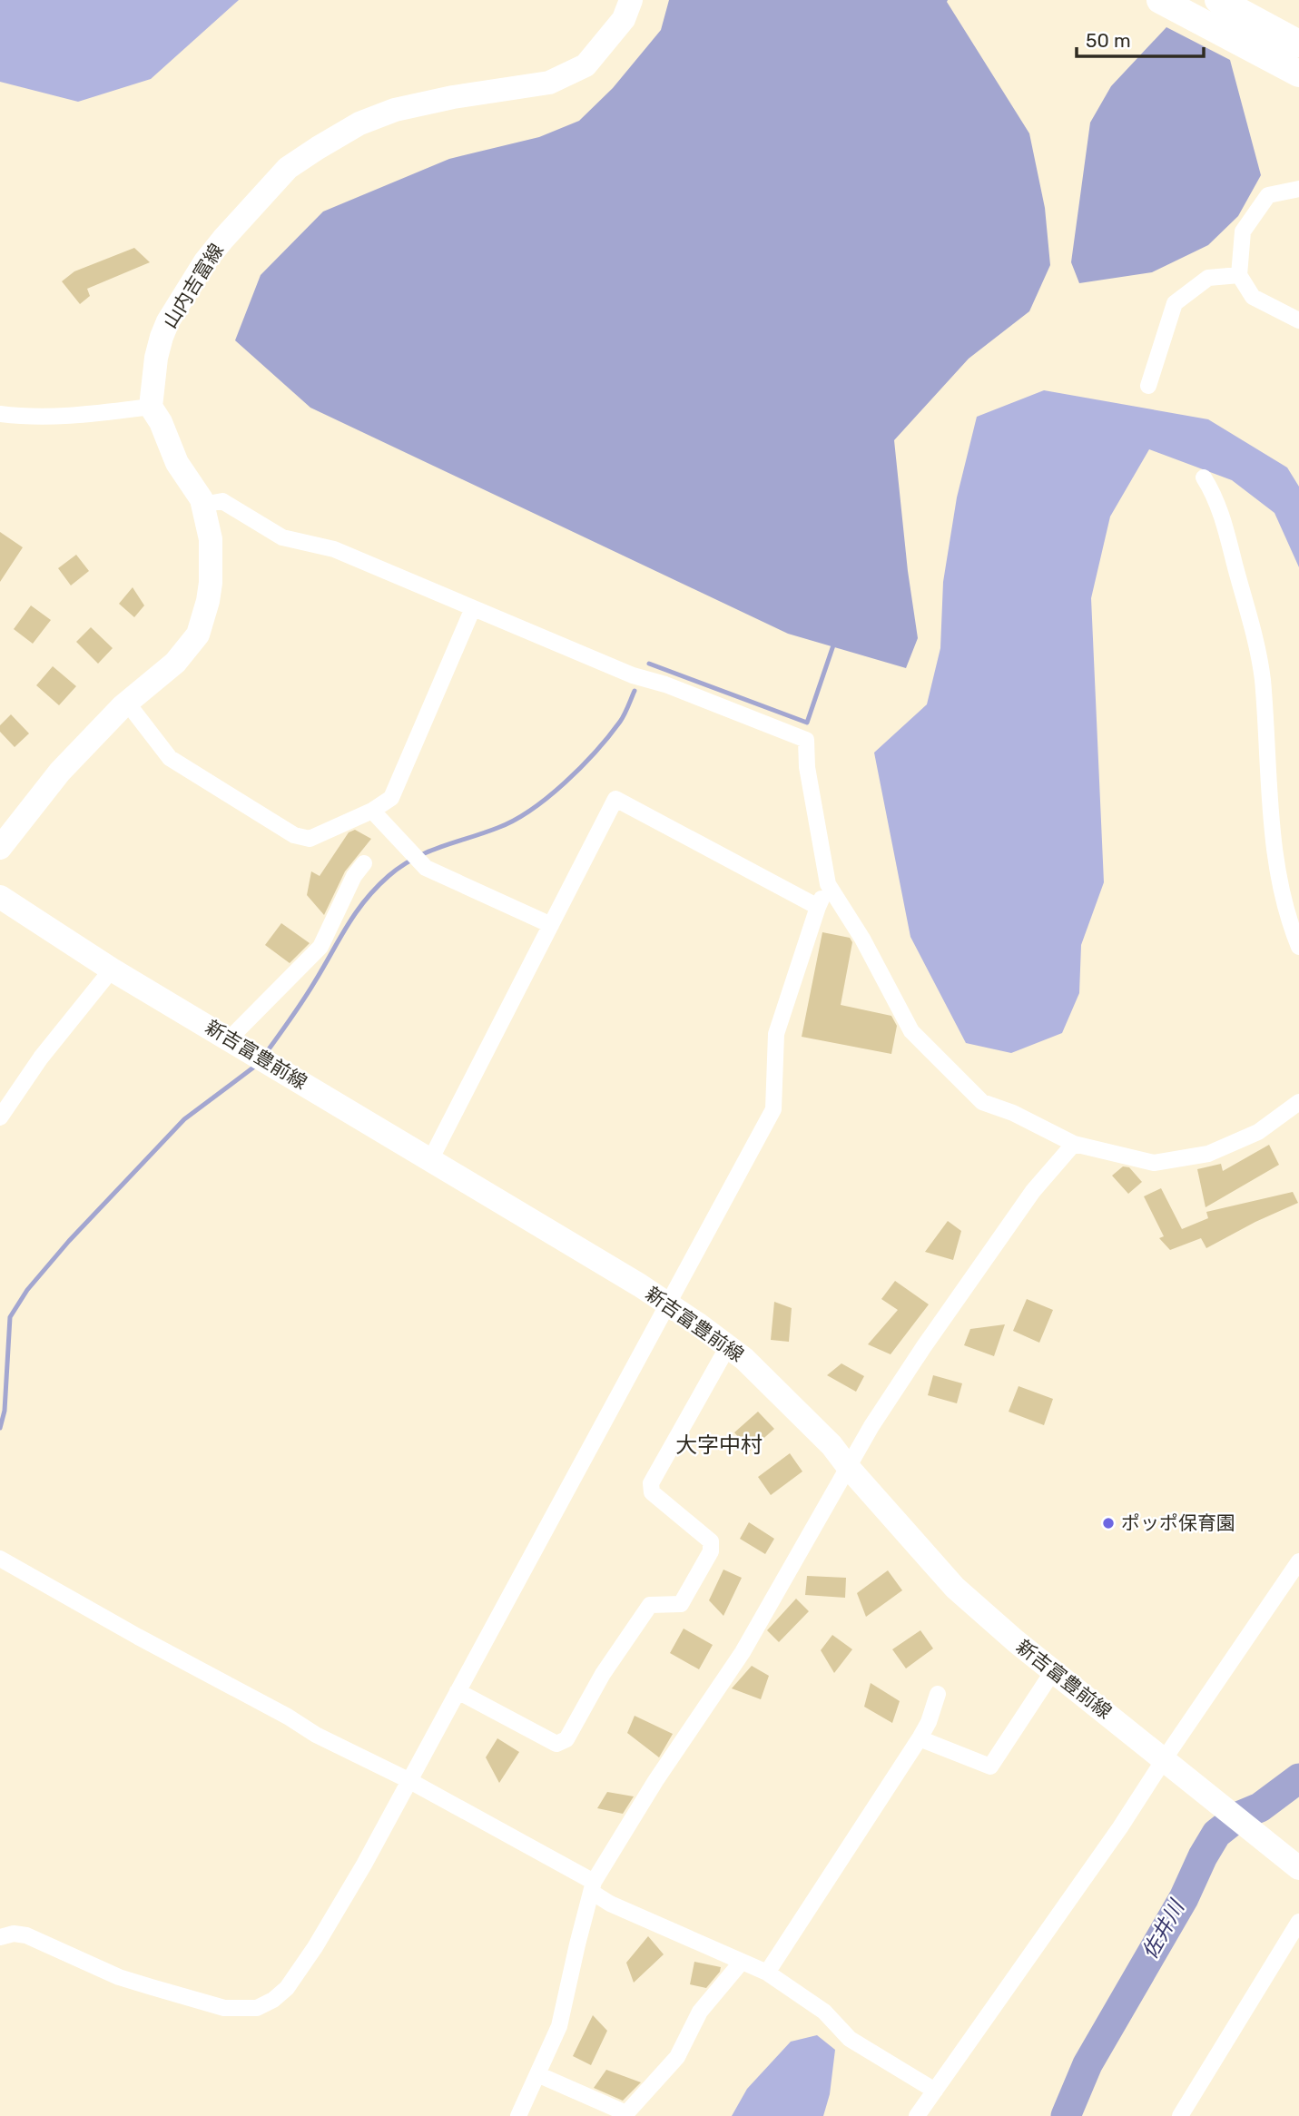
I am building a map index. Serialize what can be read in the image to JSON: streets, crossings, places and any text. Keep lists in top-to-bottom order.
{
  "streets": {
    "main road": ["山内吉富線", "新吉富豊前線"]
  },
  "districts": ["大字中村"],
  "water": ["佐井川"],
  "places": ["ポッポ保育園"],
  "scale_bar": "50 m"
}
